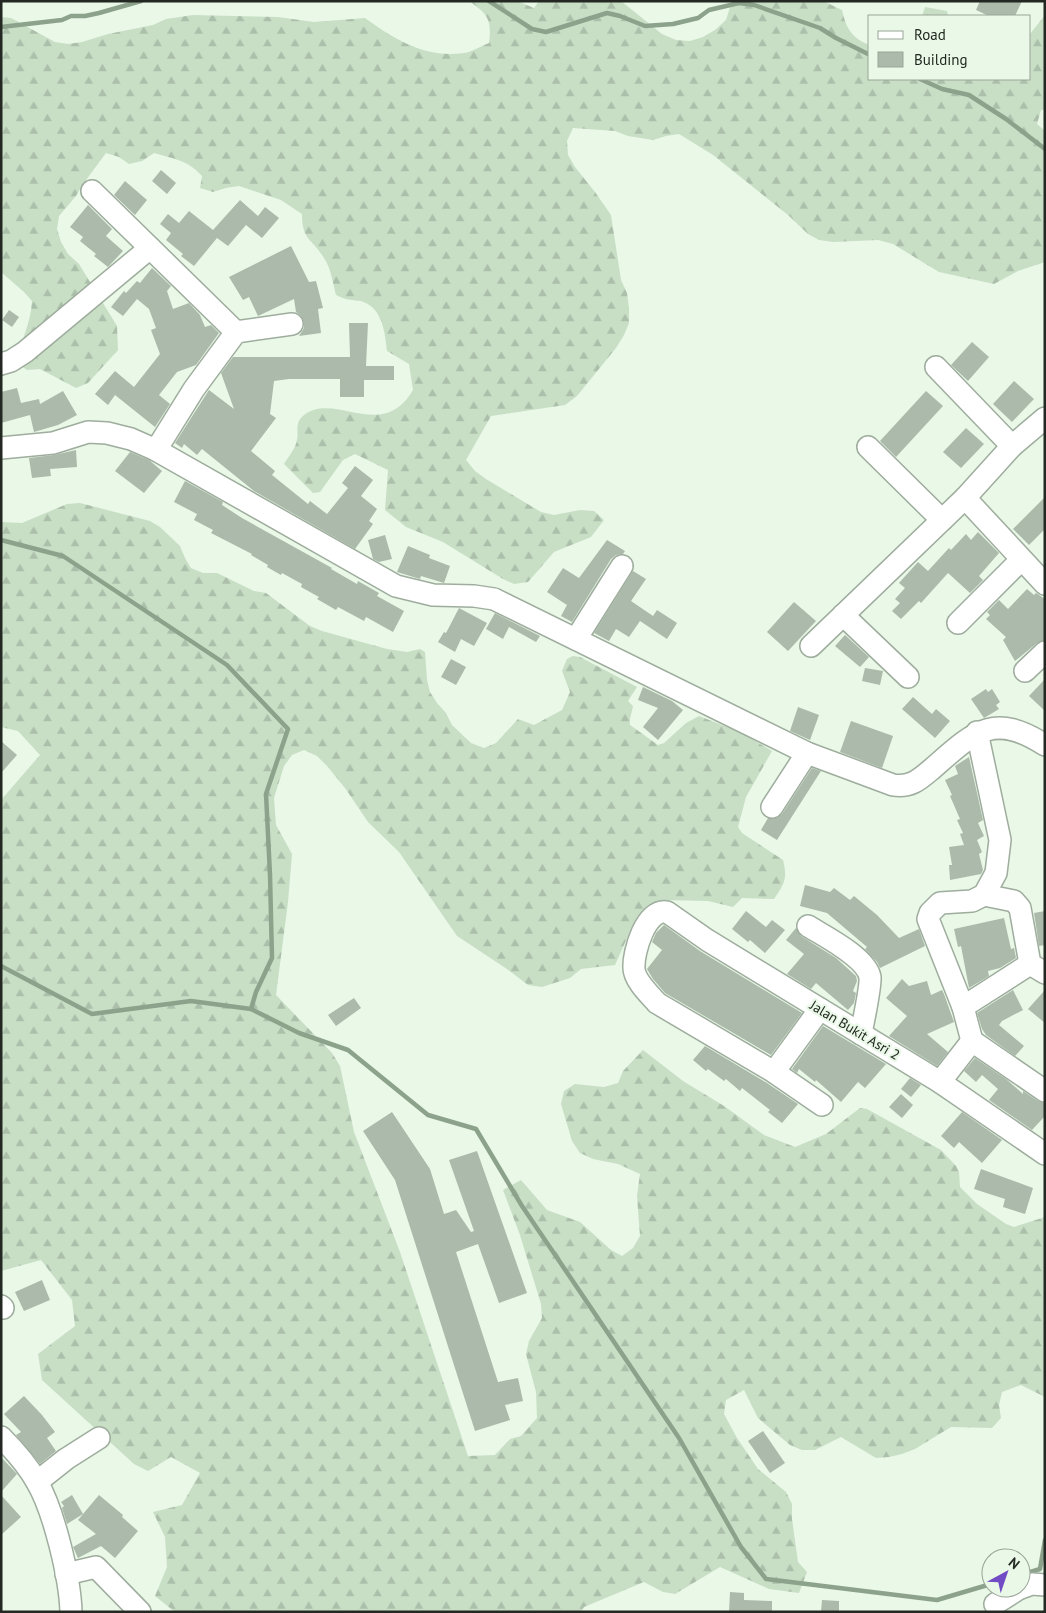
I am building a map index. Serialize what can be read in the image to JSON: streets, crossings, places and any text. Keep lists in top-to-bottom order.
{
  "streets": {
    "street": ["Jalan Bukit Asri 2"]
  },
  "legend": ["Road", "Building"],
  "north": "top right"
}
